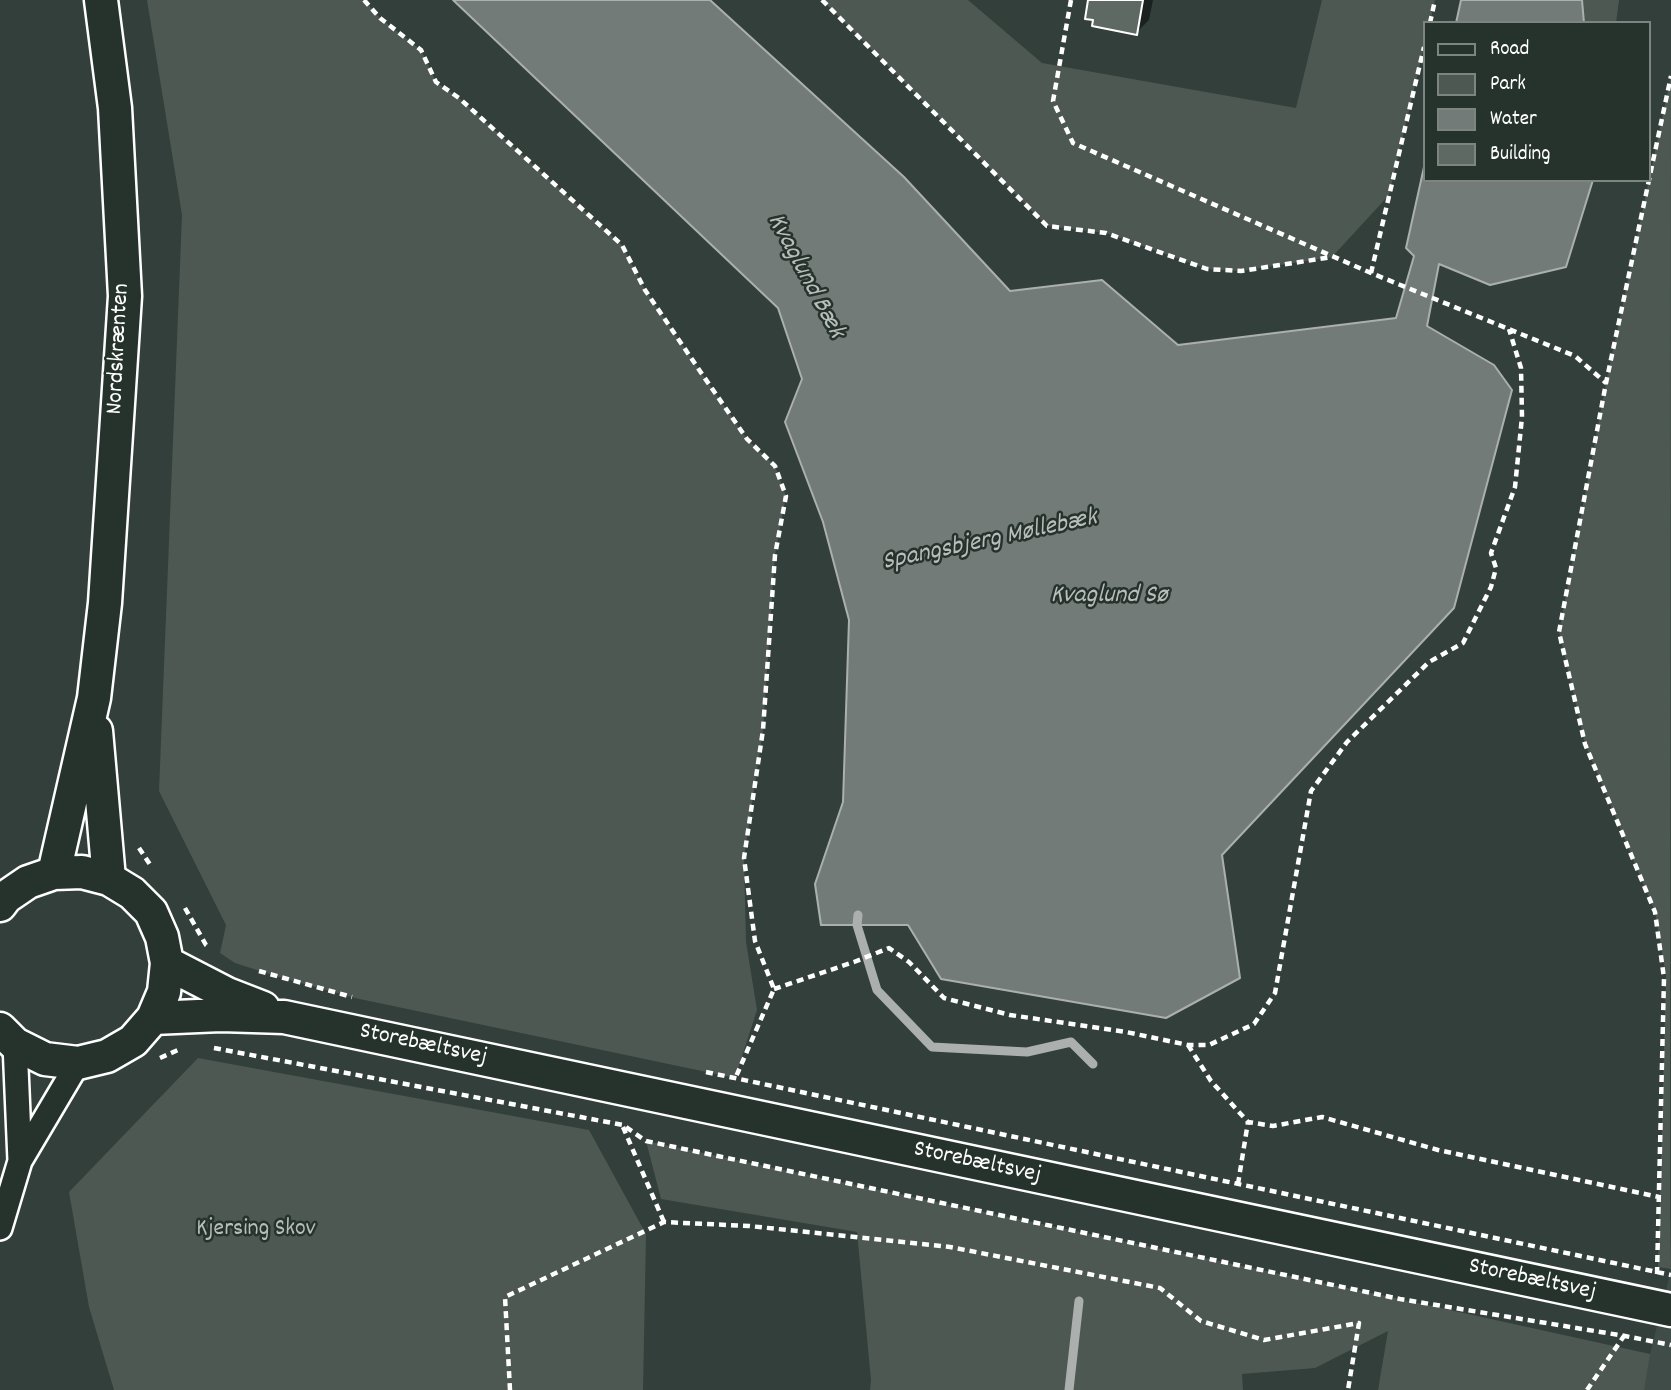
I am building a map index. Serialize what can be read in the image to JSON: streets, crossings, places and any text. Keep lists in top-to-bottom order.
{
  "streets": {
    "street": ["Nordskrænten", "Storebæltsvej"]
  },
  "water": ["Kvaglund Bæk", "Spangsbjerg Møllebæk", "Kvaglund Sø"],
  "parks": ["Kjersing Skov"],
  "legend": [
    "Road",
    "Park",
    "Water",
    "Building"
  ]
}
